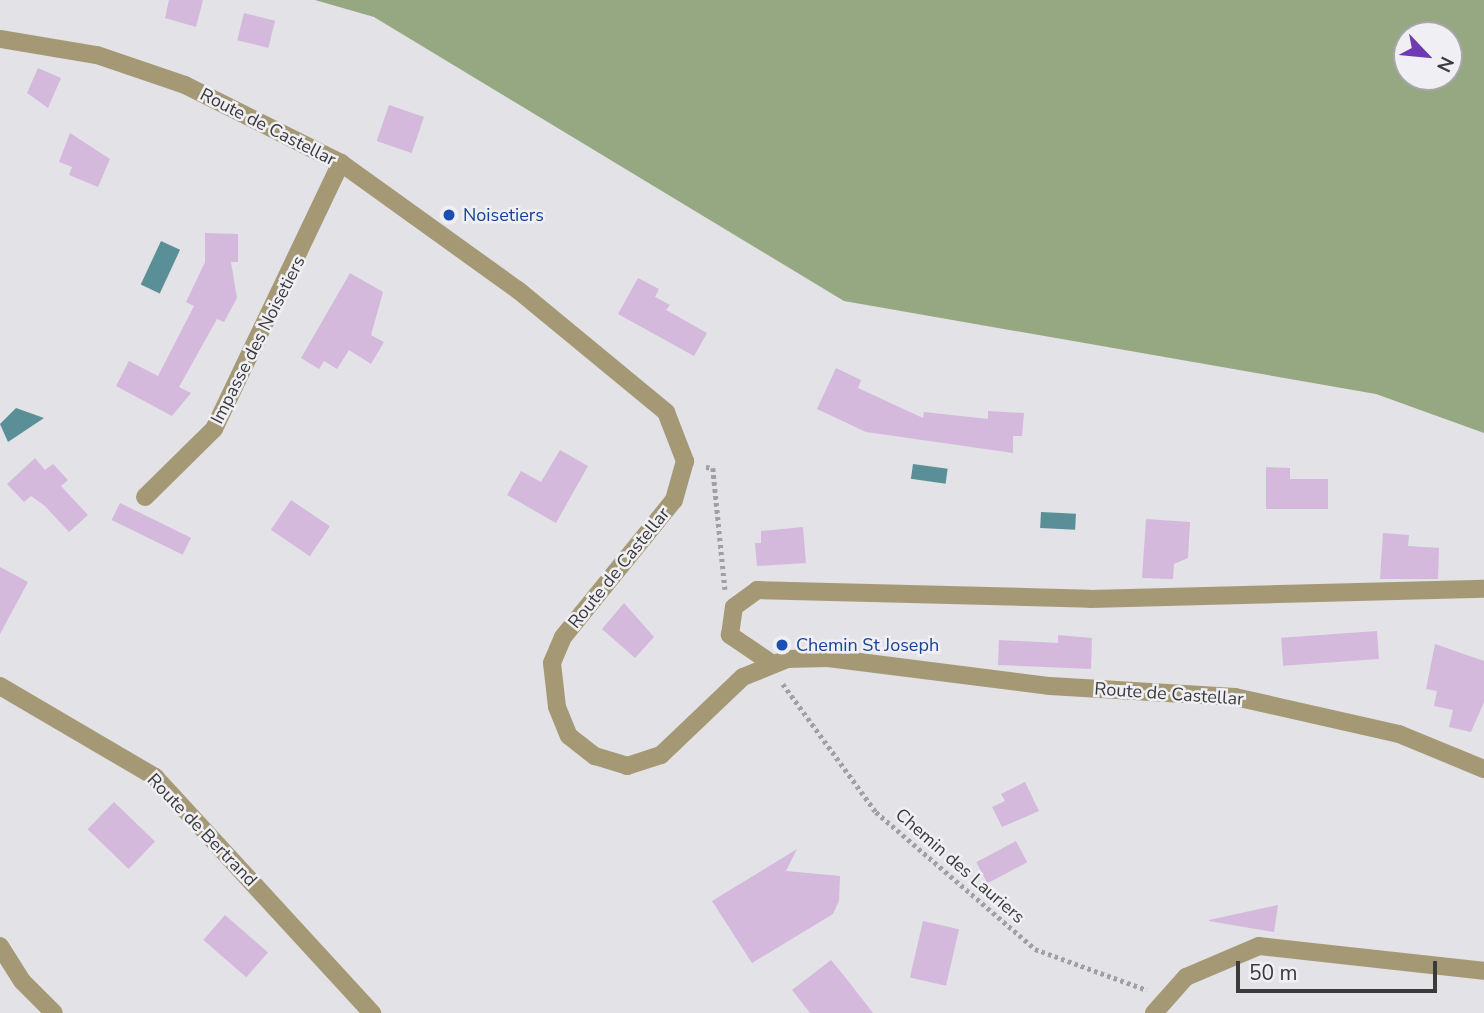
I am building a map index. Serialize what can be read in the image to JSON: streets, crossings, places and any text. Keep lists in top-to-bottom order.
{
  "streets": {
    "street": ["Route de Castellar", "Impasse des Noisetiers", "Route de Bertrand"],
    "path": ["Chemin des Lauriers"]
  },
  "crossings": [
    ["Route de Castellar", "Impasse des Noisetiers"],
    ["Route de Castellar", "Chemin des Lauriers"]
  ],
  "places": ["Noisetiers", "Chemin St Joseph"],
  "scale_bar": "50 m",
  "north": "bottom right"
}
